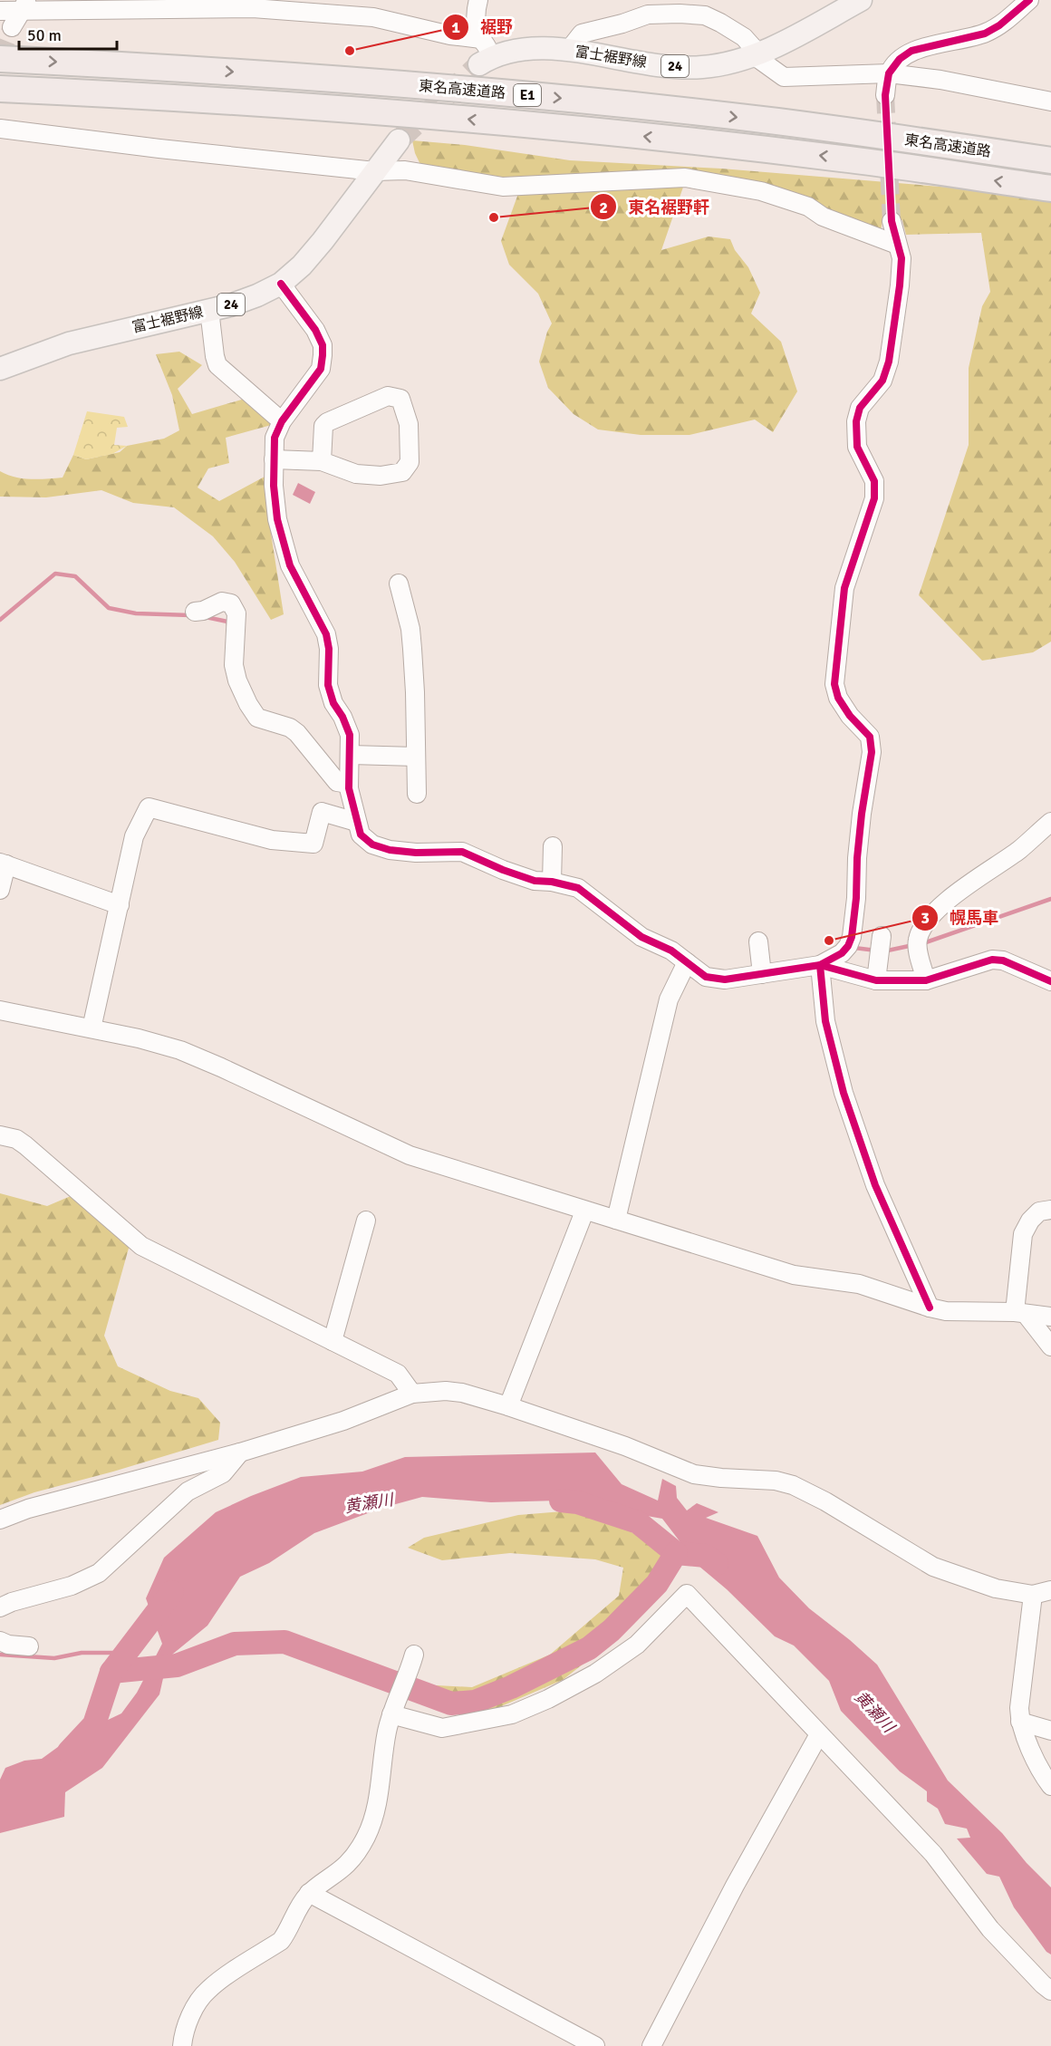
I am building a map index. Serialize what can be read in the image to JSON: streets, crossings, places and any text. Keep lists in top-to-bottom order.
{
  "streets": {
    "highway": ["東名高速道路", "E1"],
    "main road": ["富士裾野線", "24"]
  },
  "water": ["黄瀬川"],
  "places": ["裾野", "東名裾野軒", "幌馬車"],
  "scale_bar": "50 m"
}
